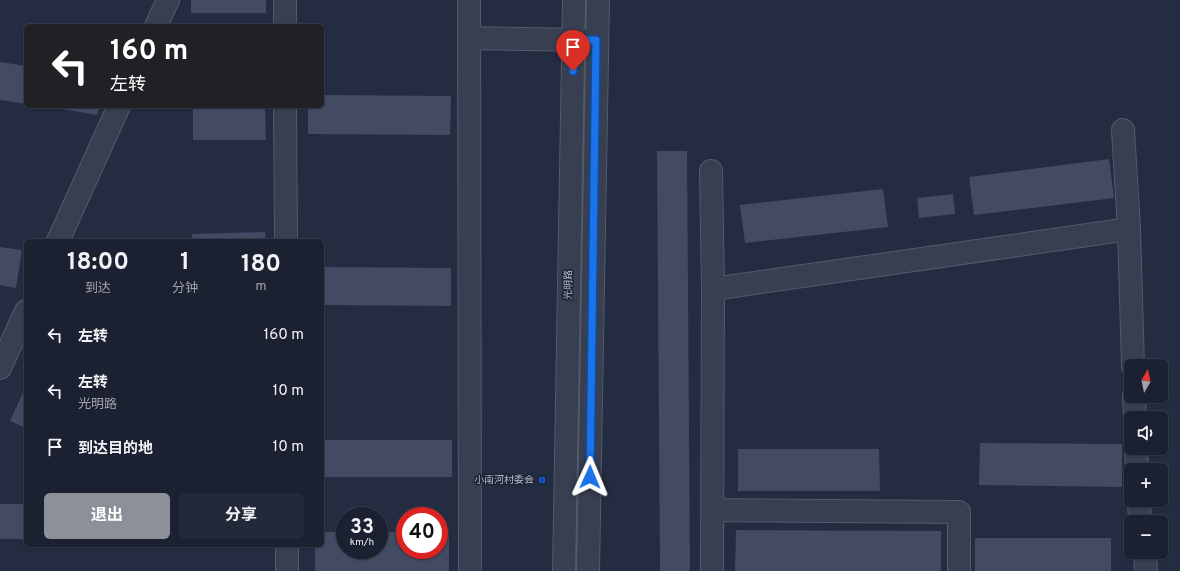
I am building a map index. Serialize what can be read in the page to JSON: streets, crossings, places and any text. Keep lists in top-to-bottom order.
{
  "streets": {
    "street": ["光明路"]
  },
  "places": {
    "transit": ["小南河村委会"]
  },
  "north": "top",
  "page": {
    "turn": ["160 m", "左转"],
    "eta": [
      "18:00",
      "到达",
      "1",
      "分钟",
      "180",
      "m"
    ],
    "list": [
      {
        "name": "左转",
        "value": "160 m"
      },
      {
        "name": "左转",
        "note": "光明路",
        "value": "10 m"
      },
      {
        "name": "到达目的地",
        "value": "10 m"
      }
    ],
    "map_buttons": ["+", "−"],
    "buttons": ["退出", "分享"],
    "speed": "33 km/h",
    "limit": "40"
  }
}
